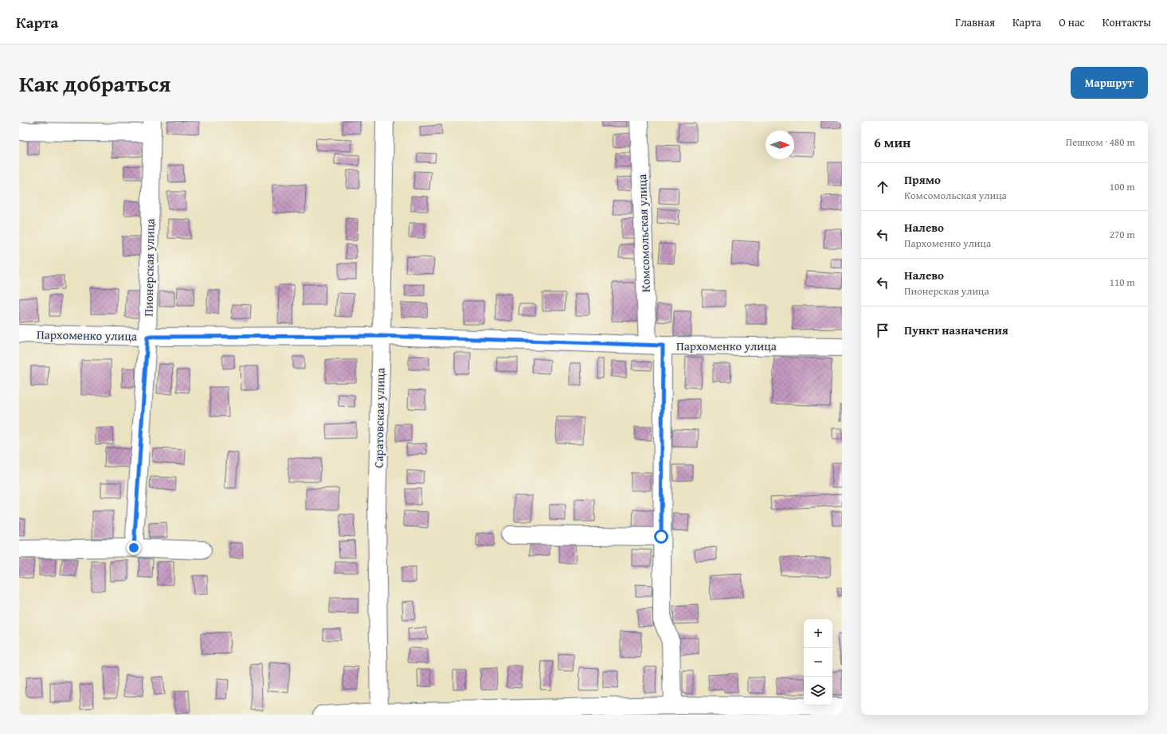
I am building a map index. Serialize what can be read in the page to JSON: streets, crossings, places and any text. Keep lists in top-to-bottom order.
{
  "streets": {
    "street": [
      "Комсомольская улица",
      "Пионерская улица",
      "Пархоменко улица",
      "Саратовская улица"
    ]
  },
  "crossings": [
    ["Комсомольская улица", "Пархоменко улица"],
    ["Пионерская улица", "Пархоменко улица"],
    ["Пархоменко улица", "Саратовская улица"]
  ],
  "north": "right",
  "page": {
    "header": "Карта",
    "nav": [
      "Главная",
      "Карта",
      "О нас",
      "Контакты"
    ],
    "title": "Как добраться",
    "buttons": "Маршрут",
    "heading": ["6 мин", "Пешком · 480 m"],
    "list": [
      ["Прямо", "Комсомольская улица", "100 m"],
      ["Налево", "Пархоменко улица", "270 m"],
      ["Налево", "Пионерская улица", "110 m"],
      "Пункт назначения"
    ],
    "map_buttons": ["+", "−"]
  }
}
